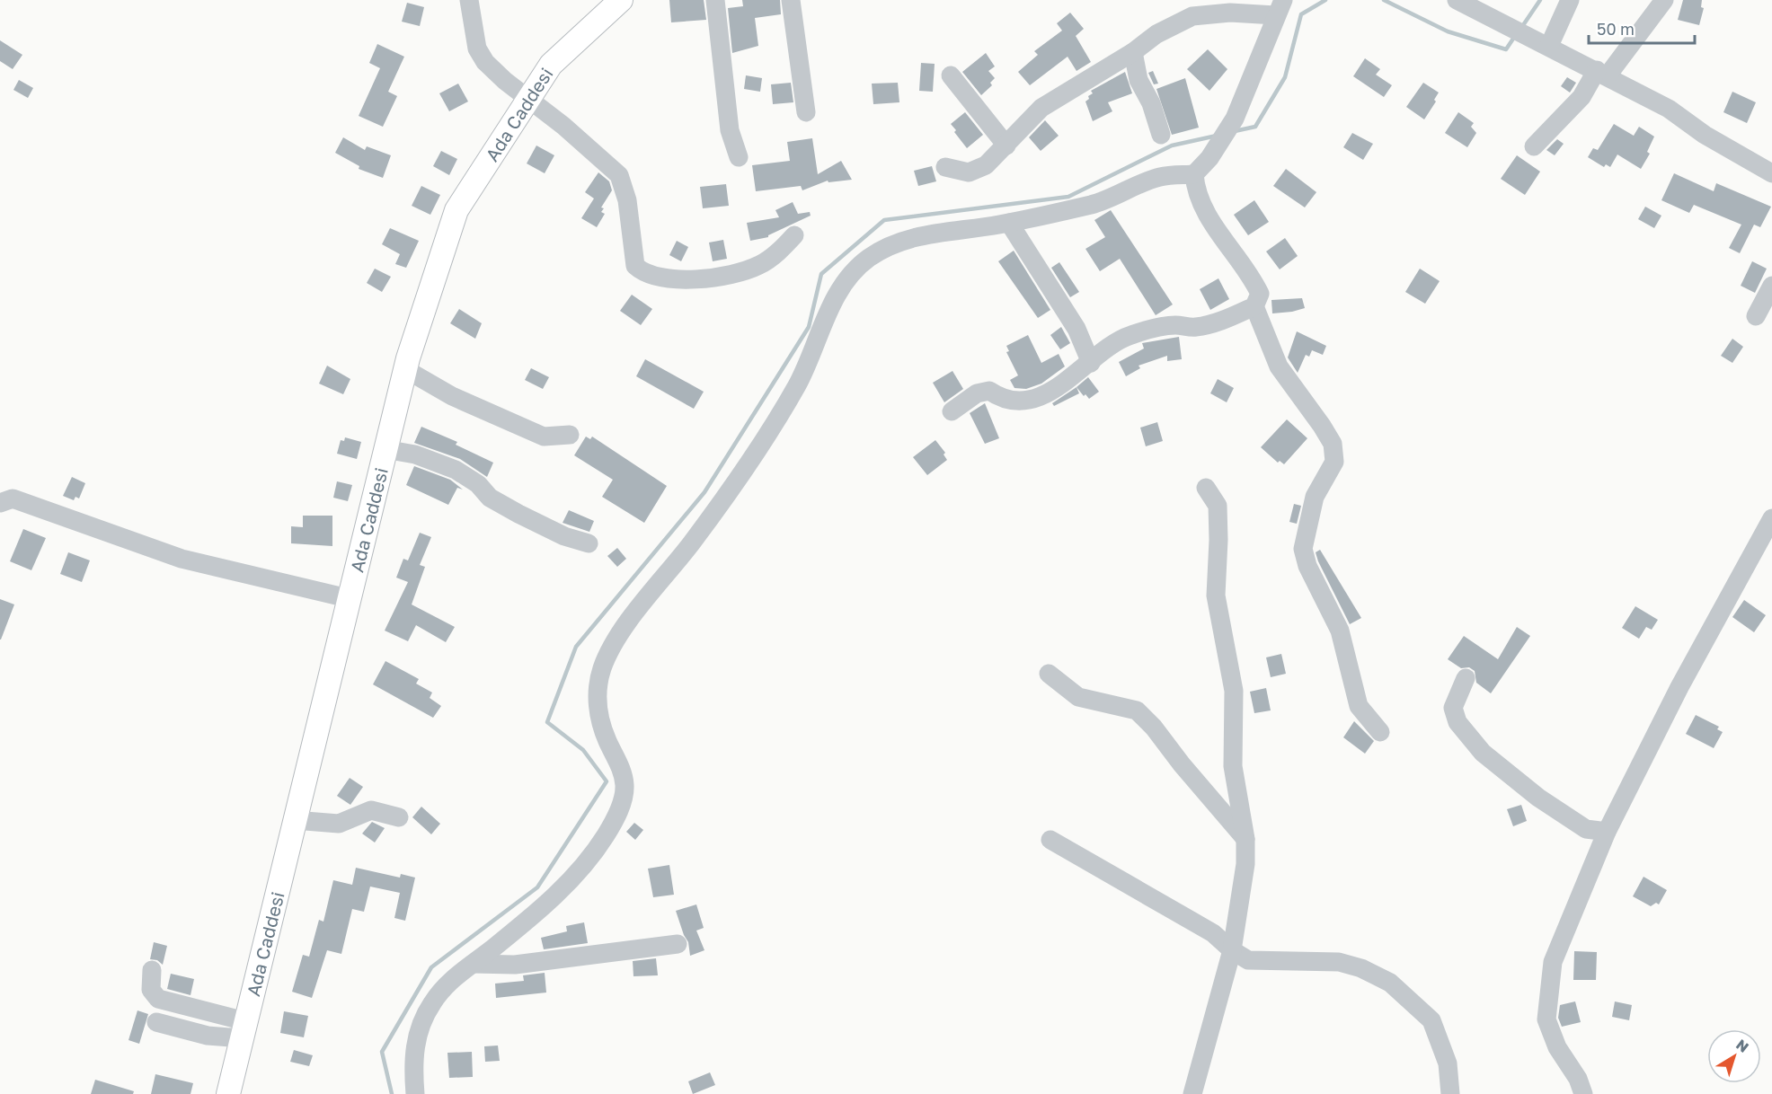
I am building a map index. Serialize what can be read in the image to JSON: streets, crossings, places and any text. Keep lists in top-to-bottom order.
{
  "streets": {
    "main road": ["Ada Caddesi"]
  },
  "scale_bar": "50 m",
  "north": "top right"
}
